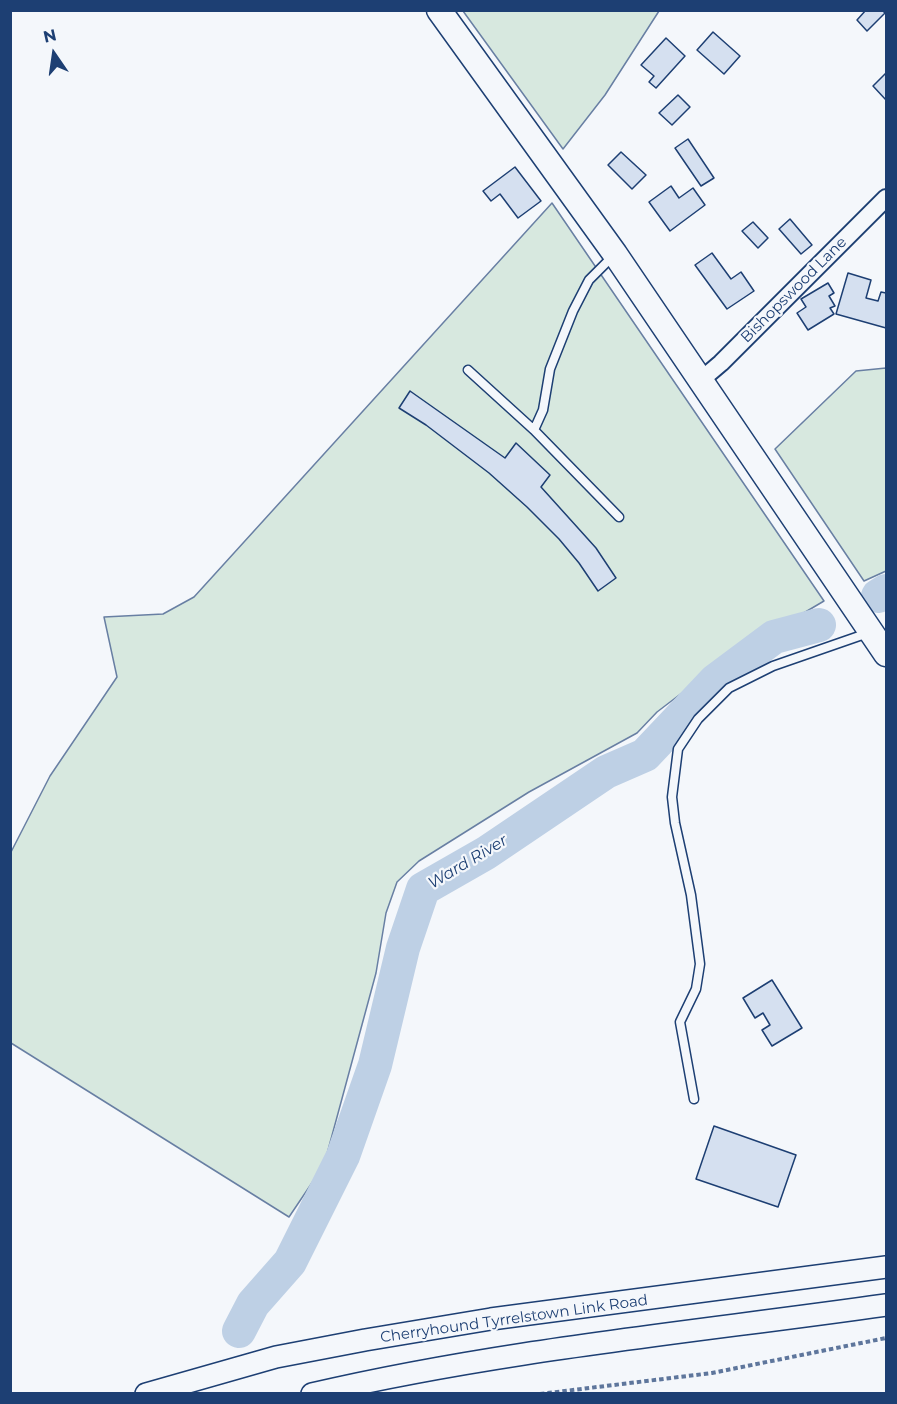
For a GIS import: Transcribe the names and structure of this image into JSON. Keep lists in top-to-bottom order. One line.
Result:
{"streets":{"street":["Bishopswood Lane","Cherryhound Tyrrelstown Link Road"]},"water":["Ward River"],"north":"top"}
